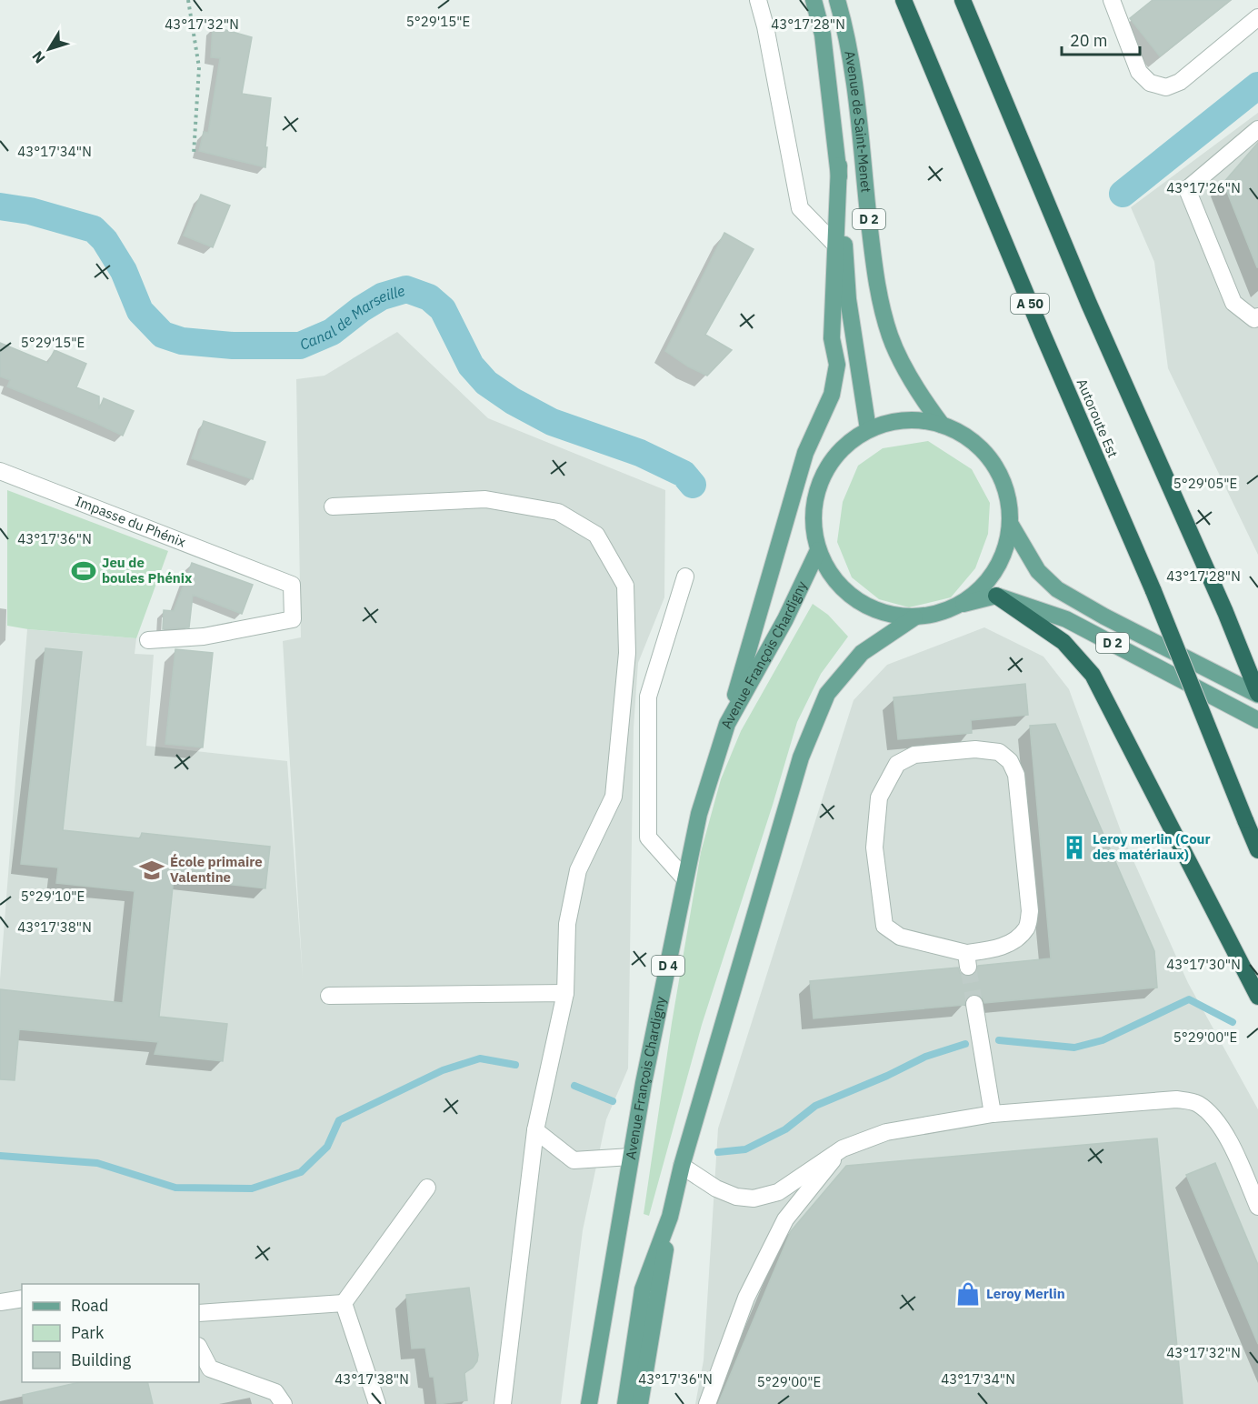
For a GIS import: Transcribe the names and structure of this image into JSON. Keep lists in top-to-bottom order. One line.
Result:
{"streets":{"highway":["A 50","Autoroute Est"],"main road":["Avenue de Saint-Menet","D 2","Avenue François Chardigny","D 4"],"street":["Impasse du Phénix"]},"water":["Canal de Marseille"],"places":{"sports":["Jeu de boules Phénix"],"building":["Leroy merlin (Cour des matériaux)"],"school or university":["École primaire Valentine"],"shop":["Leroy Merlin"]},"legend":["Road","Park","Building"],"scale_bar":"20 m","north":"bottom left","coordinates":["5°29'15\"E","43°17'32\"N","43°17'28\"N","43°17'34\"N","43°17'26\"N","5°29'05\"E","43°17'36\"N","5°29'10\"E","43°17'38\"N","43°17'30\"N","5°29'00\"E"]}
